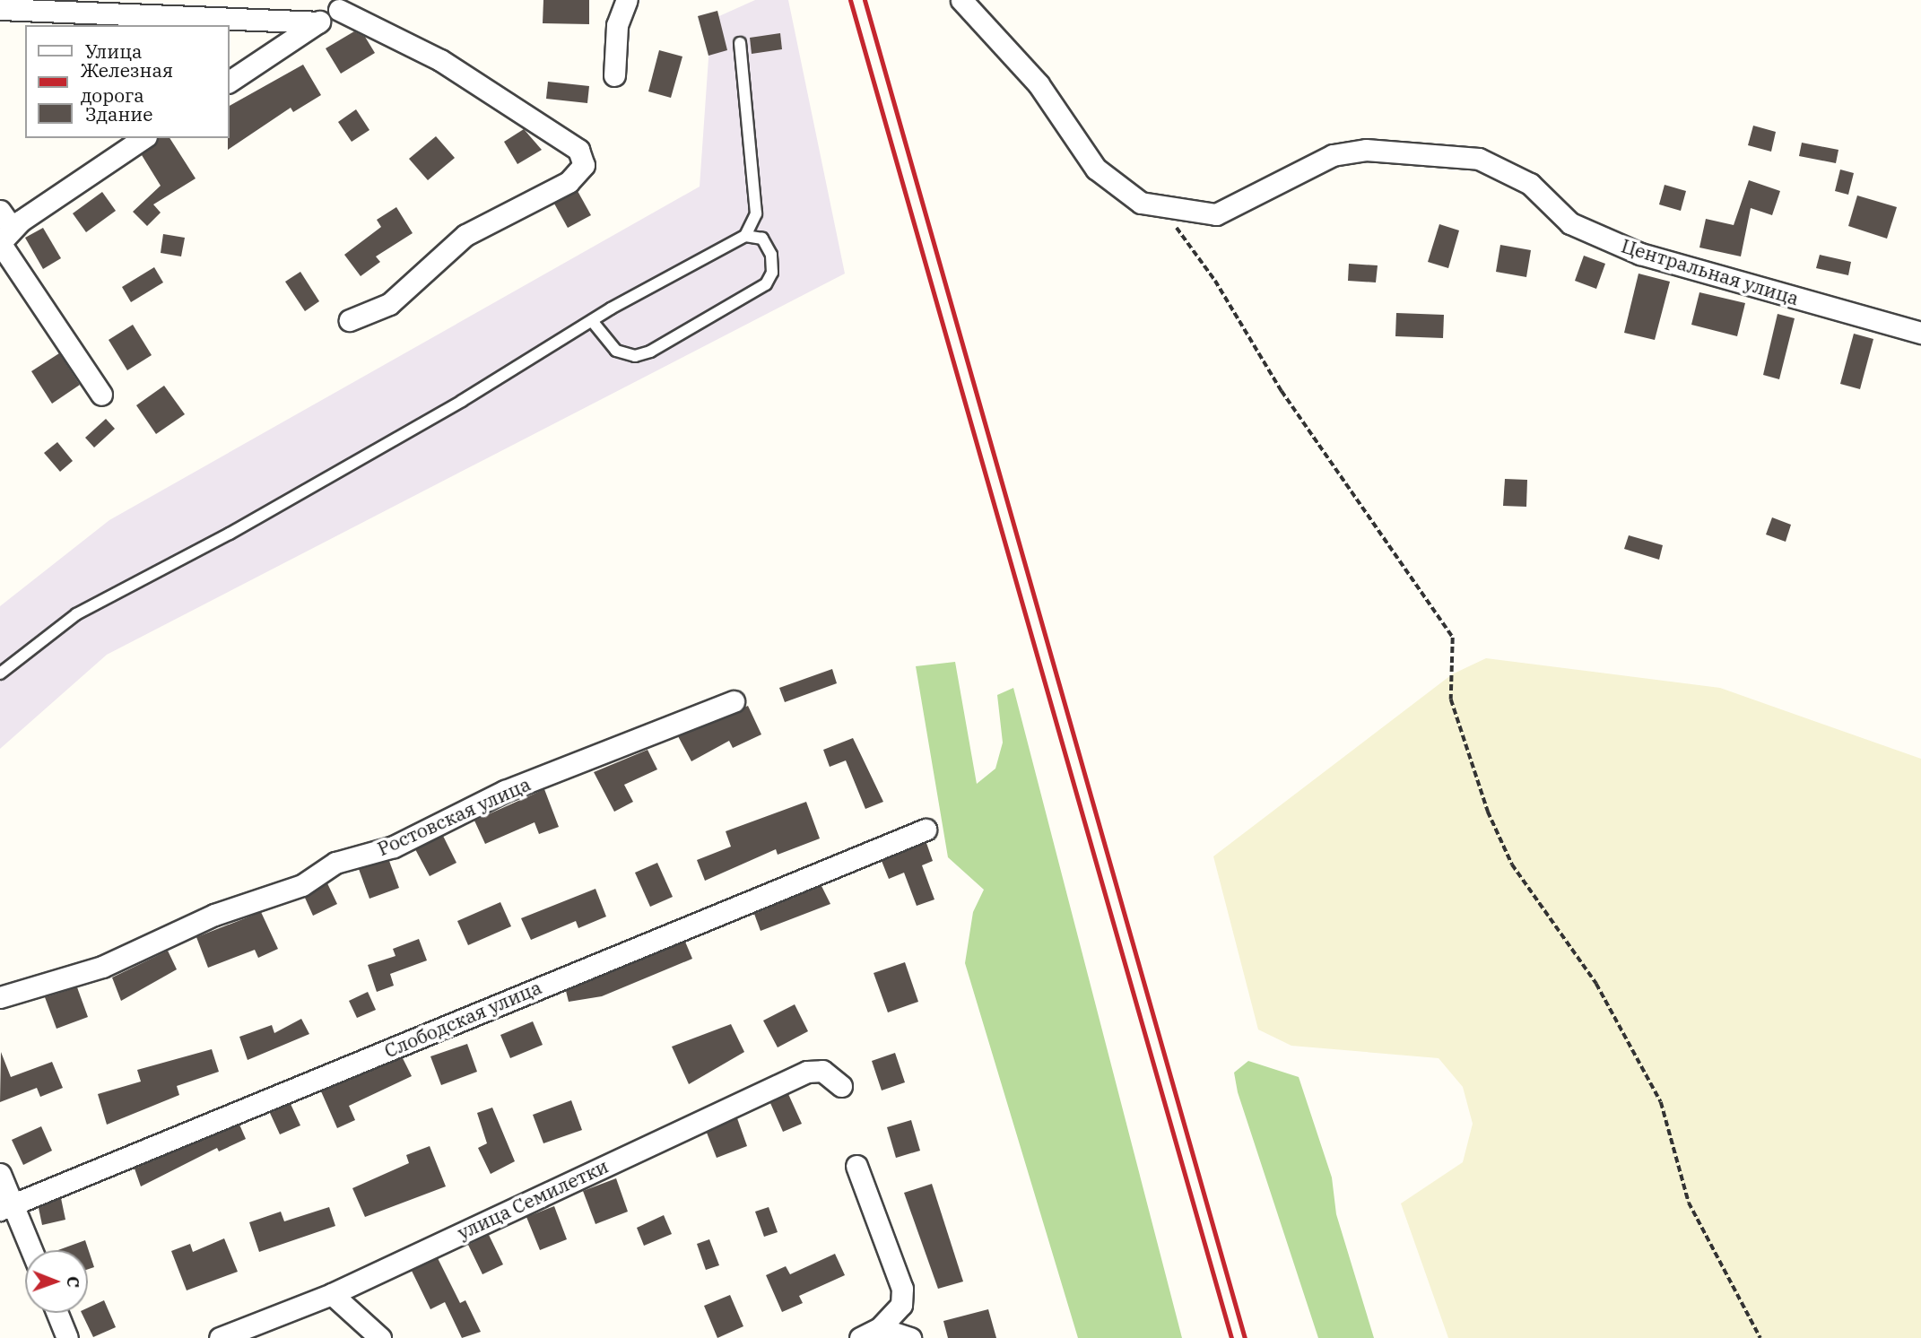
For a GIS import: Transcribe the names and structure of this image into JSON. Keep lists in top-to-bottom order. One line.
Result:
{"streets":{"street":["Центральная улица","Ростовская улица","Слободская улица","улица Семилетки"]},"legend":["Улица","Железная дорога","Здание"],"north":"right"}
